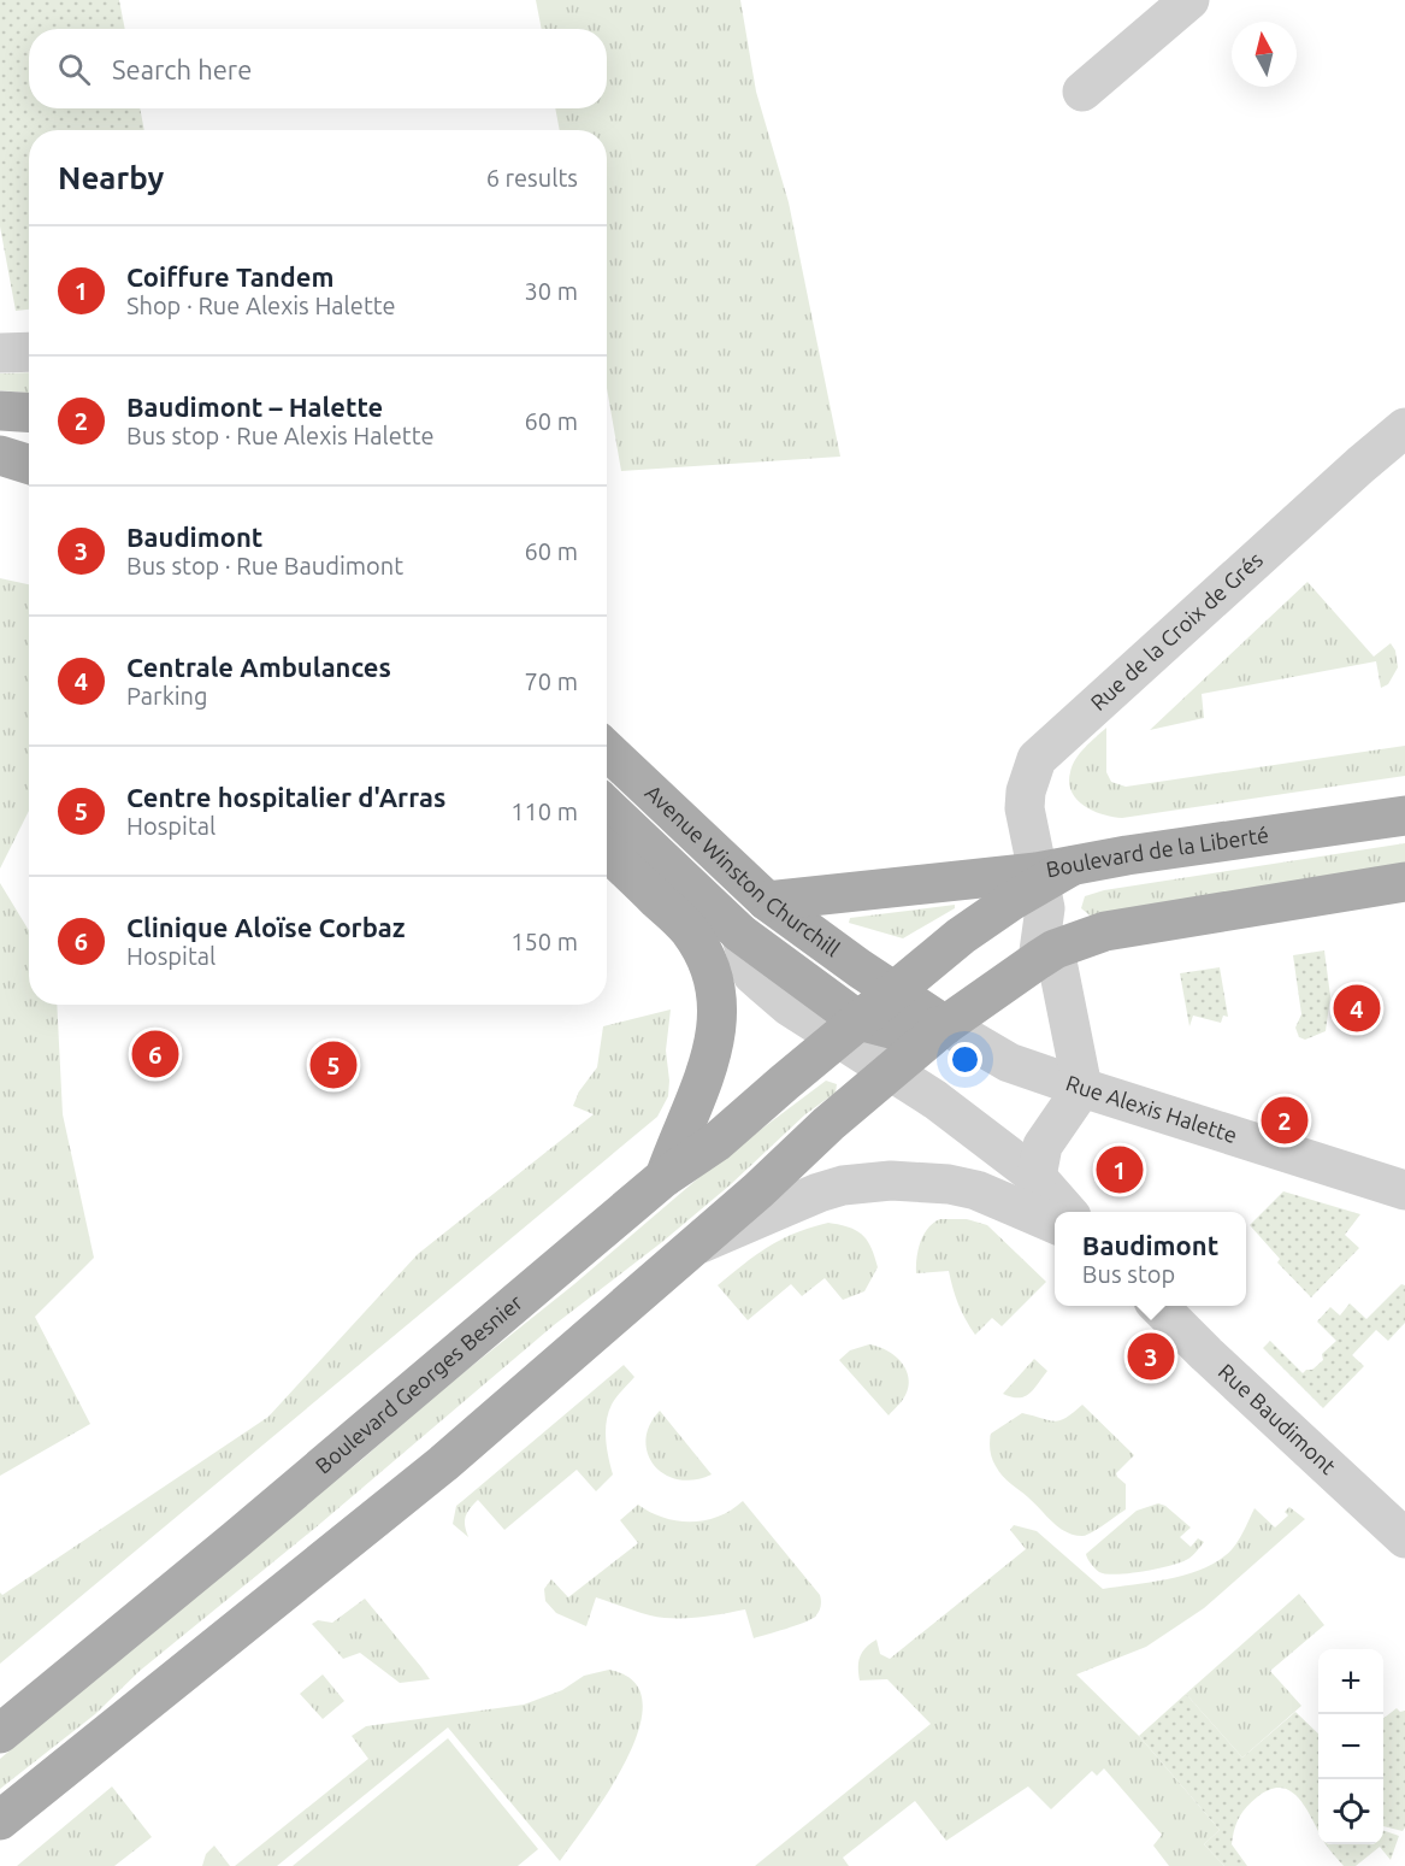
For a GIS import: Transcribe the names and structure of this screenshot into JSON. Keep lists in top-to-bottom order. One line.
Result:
{"streets":{"main road":["Boulevard de la Liberté","Avenue Winston Churchill","Boulevard Georges Besnier"],"street":["Rue de la Croix de Grés","Rue Alexis Halette","Rue Baudimont"]},"crossings":[["Rue de la Croix de Grés","Boulevard de la Liberté"],["Rue de la Croix de Grés","Boulevard Georges Besnier"],["Boulevard de la Liberté","Avenue Winston Churchill"],["Boulevard de la Liberté","Boulevard Georges Besnier"],["Avenue Winston Churchill","Rue Alexis Halette"],["Avenue Winston Churchill","Boulevard Georges Besnier"]],"north":"top","page":{"search":"Search here","heading":["Nearby","6 results"],"list":[{"mark":"1","name":"Coiffure Tandem","note":"Shop · Rue Alexis Halette","value":"30 m"},{"mark":"2","name":"Baudimont – Halette","note":"Bus stop · Rue Alexis Halette","value":"60 m"},{"mark":"3","name":"Baudimont","note":"Bus stop · Rue Baudimont","value":"60 m"},{"mark":"4","name":"Centrale Ambulances","note":"Parking","value":"70 m"},{"mark":"5","name":"Centre hospitalier d'Arras","note":"Hospital","value":"110 m"},{"mark":"6","name":"Clinique Aloïse Corbaz","note":"Hospital","value":"150 m"}],"pins":["4","6","5","2","1","3"],"popup":["Baudimont","Bus stop"],"map_buttons":["+","−"]}}
